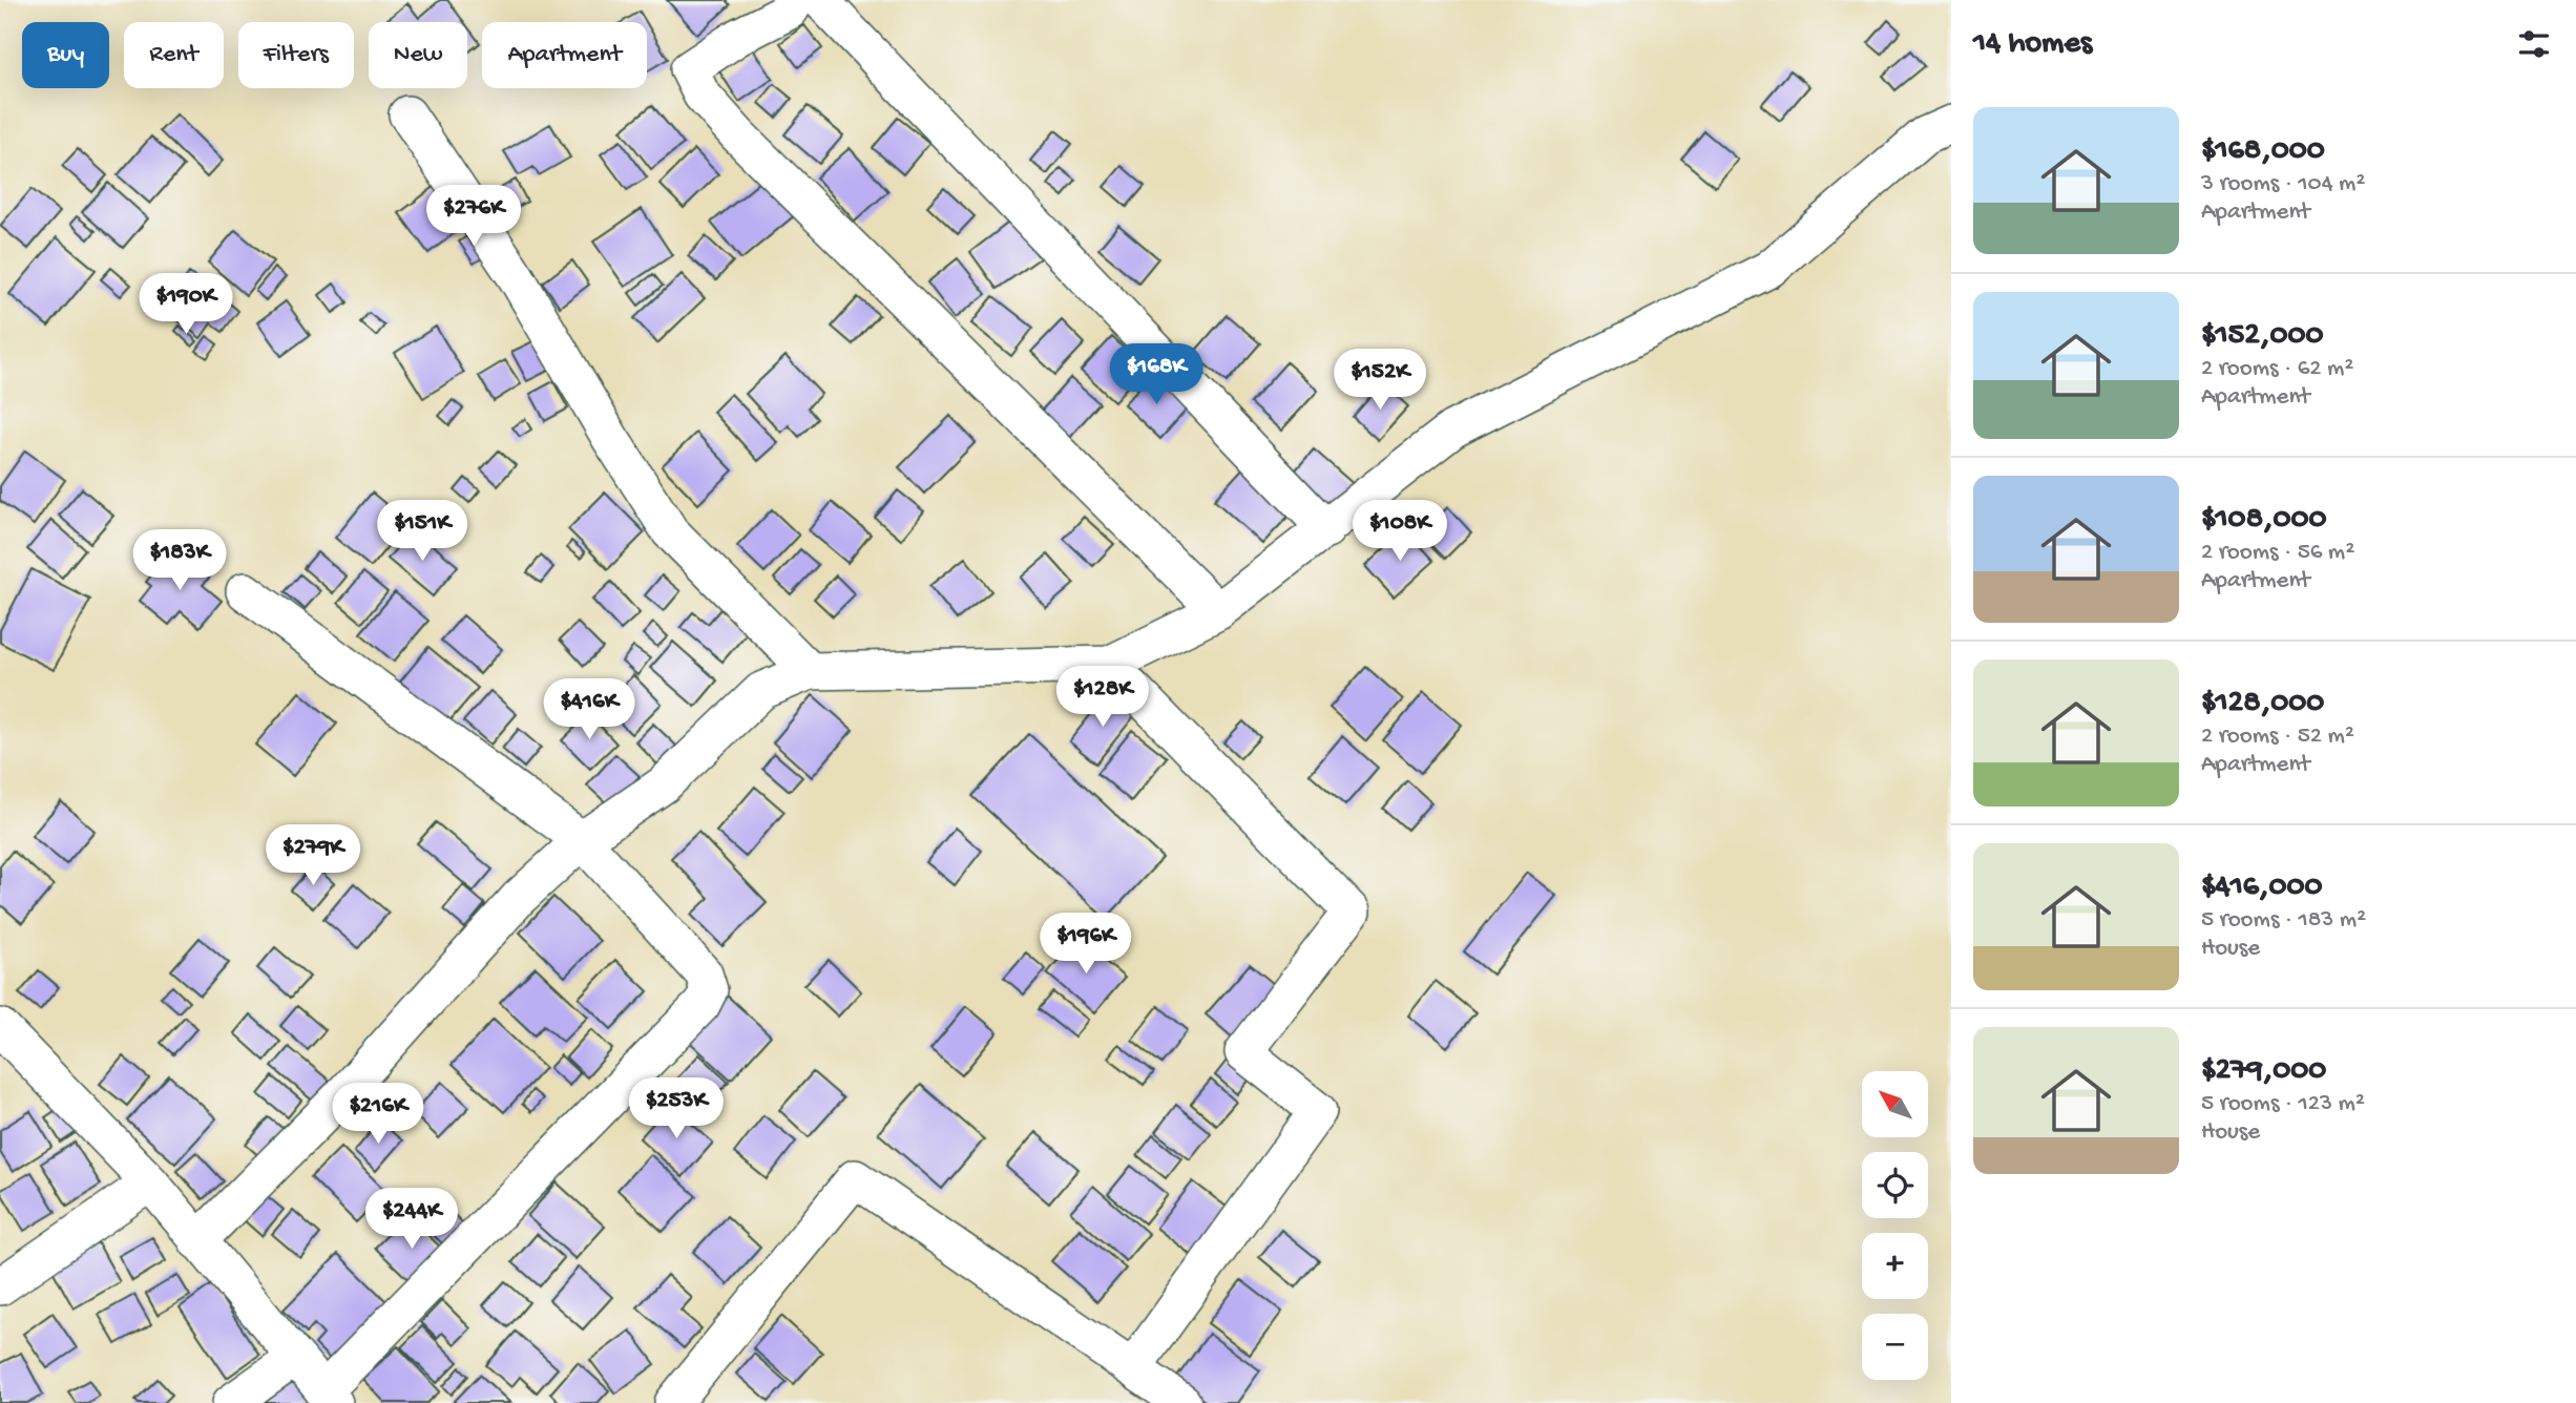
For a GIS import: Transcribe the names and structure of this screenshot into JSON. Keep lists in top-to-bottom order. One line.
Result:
{"north":"top left","page":{"heading":"14 homes","chip":["Buy","Rent","Filters","New","Apartment"],"list":[{"name":"$168,000","note":"3 rooms · 104 m² · Apartment"},{"name":"$152,000","note":"2 rooms · 62 m² · Apartment"},{"name":"$108,000","note":"2 rooms · 56 m² · Apartment"},{"name":"$128,000","note":"2 rooms · 52 m² · Apartment"},{"name":"$416,000","note":"5 rooms · 183 m² · House"},{"name":"$279,000","note":"5 rooms · 123 m² · House"}],"price":["$276K","$190K","$168K","$152K","$151K","$108K","$183K","$128K","$416K","$279K","$196K","$253K","$216K","$244K"],"map_buttons":["+","−"]}}
